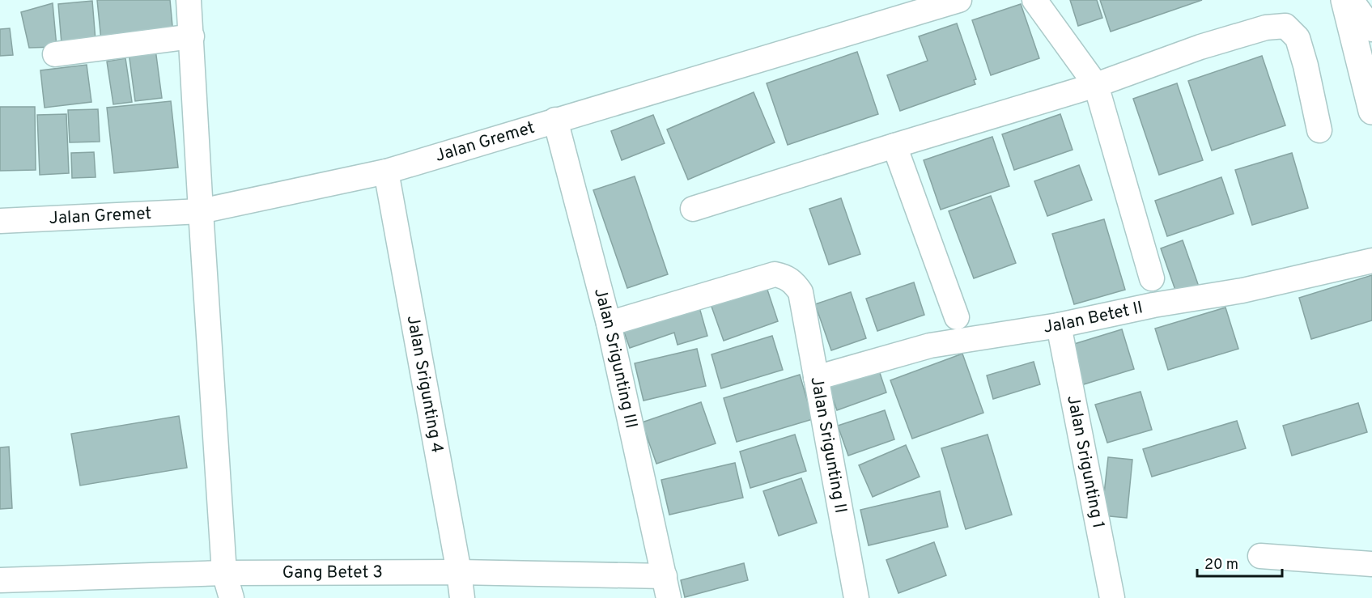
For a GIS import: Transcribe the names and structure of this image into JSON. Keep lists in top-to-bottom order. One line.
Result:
{"streets":{"street":["Jalan Gremet","Jalan Betet II","Jalan Srigunting III","Jalan Srigunting 4","Jalan Srigunting II","Jalan Srigunting 1","Gang Betet 3"]},"crossings":[["Jalan Gremet","Jalan Srigunting III"],["Jalan Gremet","Jalan Srigunting 4"],["Jalan Betet II","Jalan Srigunting II"],["Jalan Betet II","Jalan Srigunting 1"],["Jalan Srigunting III","Jalan Srigunting II"],["Jalan Srigunting III","Gang Betet 3"],["Jalan Srigunting 4","Gang Betet 3"]],"scale_bar":"20 m"}
